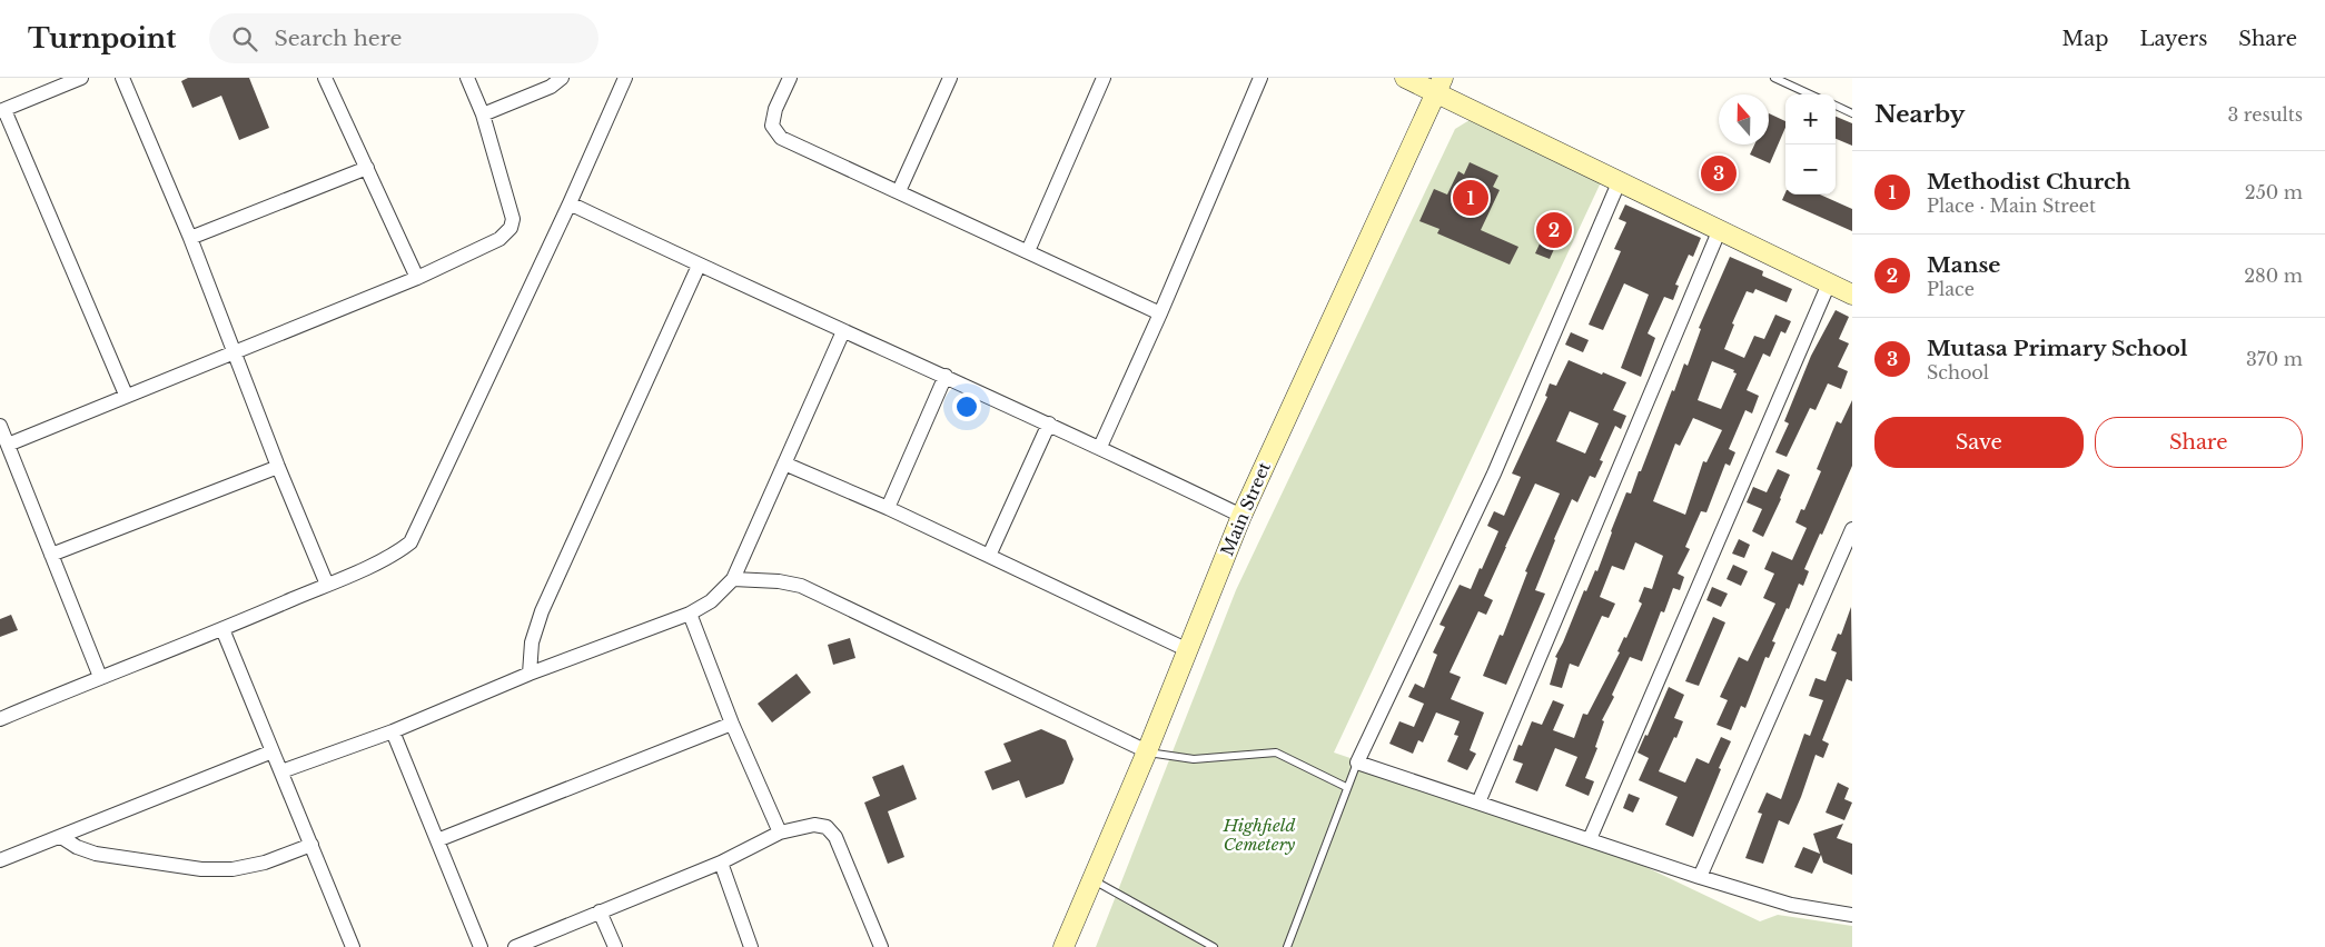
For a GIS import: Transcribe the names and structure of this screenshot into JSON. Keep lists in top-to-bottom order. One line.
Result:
{"streets":{"street":["Main Street"]},"parks":["Highfield Cemetery"],"north":"top","page":{"header":"Turnpoint","search":"Search here","nav":["Map","Layers","Share"],"heading":["Nearby","3 results"],"map_buttons":["+","−"],"list":[{"mark":"1","name":"Methodist Church","note":"Place · Main Street","value":"250 m"},{"mark":"2","name":"Manse","note":"Place","value":"280 m"},{"mark":"3","name":"Mutasa Primary School","note":"School","value":"370 m"}],"pins":["3","1","2"],"buttons":["Save","Share"]}}
